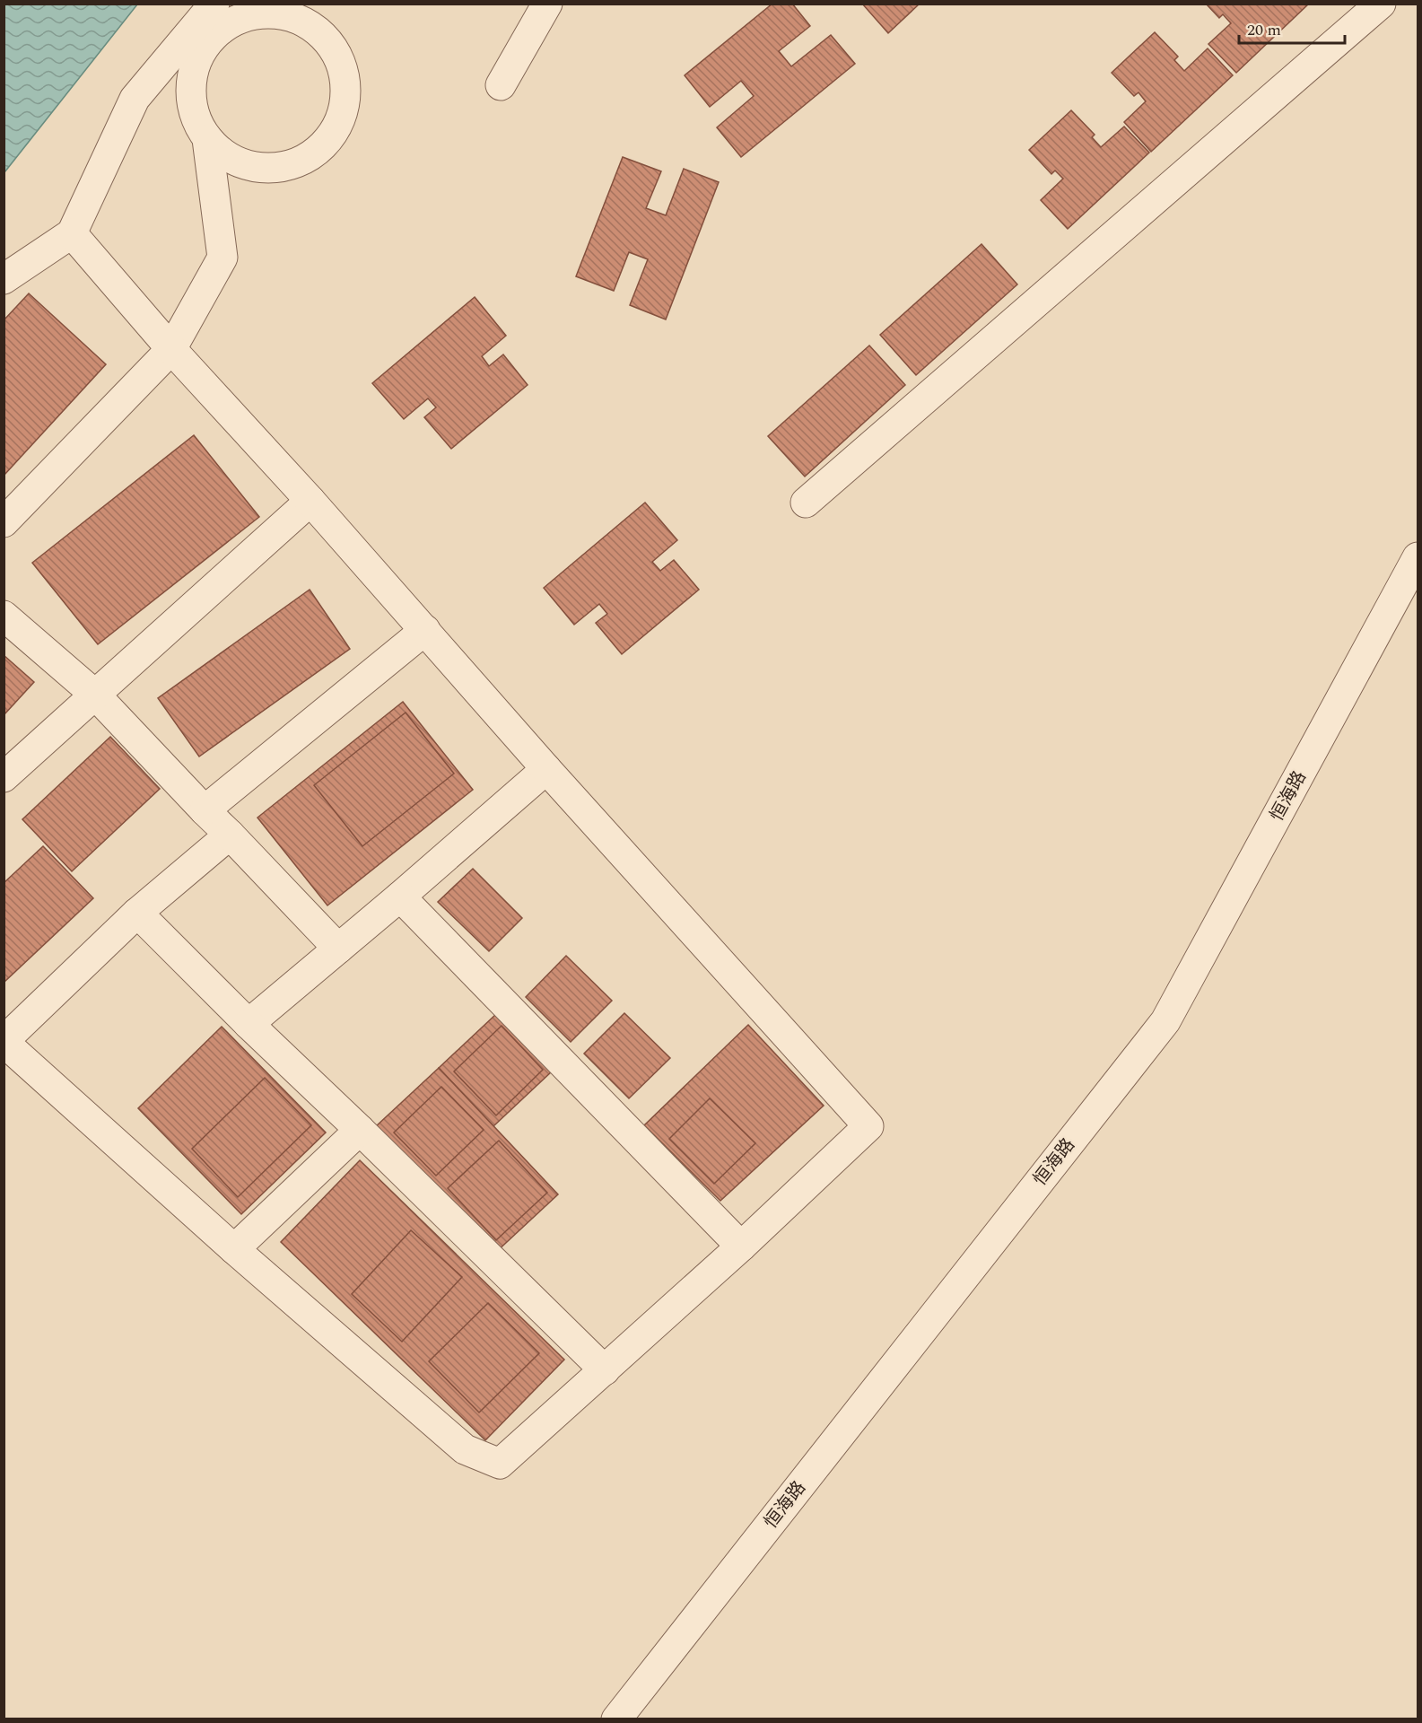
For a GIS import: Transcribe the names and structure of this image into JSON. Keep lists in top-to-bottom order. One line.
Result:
{"streets":{"street":["恒海路"]},"scale_bar":"20 m"}
